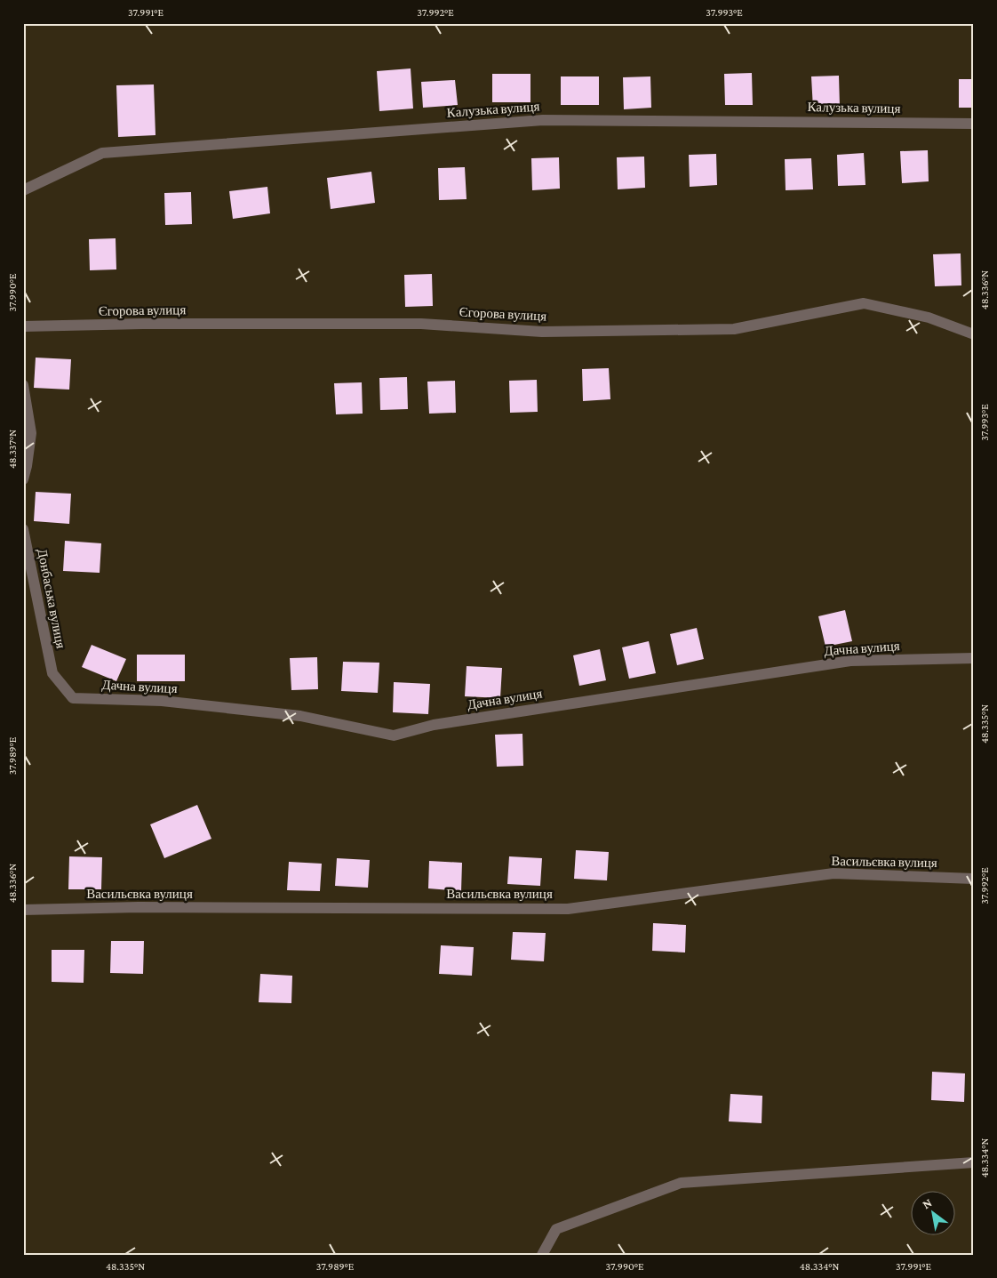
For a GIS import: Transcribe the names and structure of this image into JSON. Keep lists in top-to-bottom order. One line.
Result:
{"streets":{"street":["Калузька вулиця","Єгорова вулиця","Донбаська вулиця","Дачна вулиця","Васильєвка вулиця"]},"crossings":[["Донбаська вулиця","Дачна вулиця"]],"north":"top left","coordinates":["37.991°E","37.992°E","37.993°E","48.336°N","37.990°E","48.337°N","48.335°N","37.989°E","48.334°N"]}
